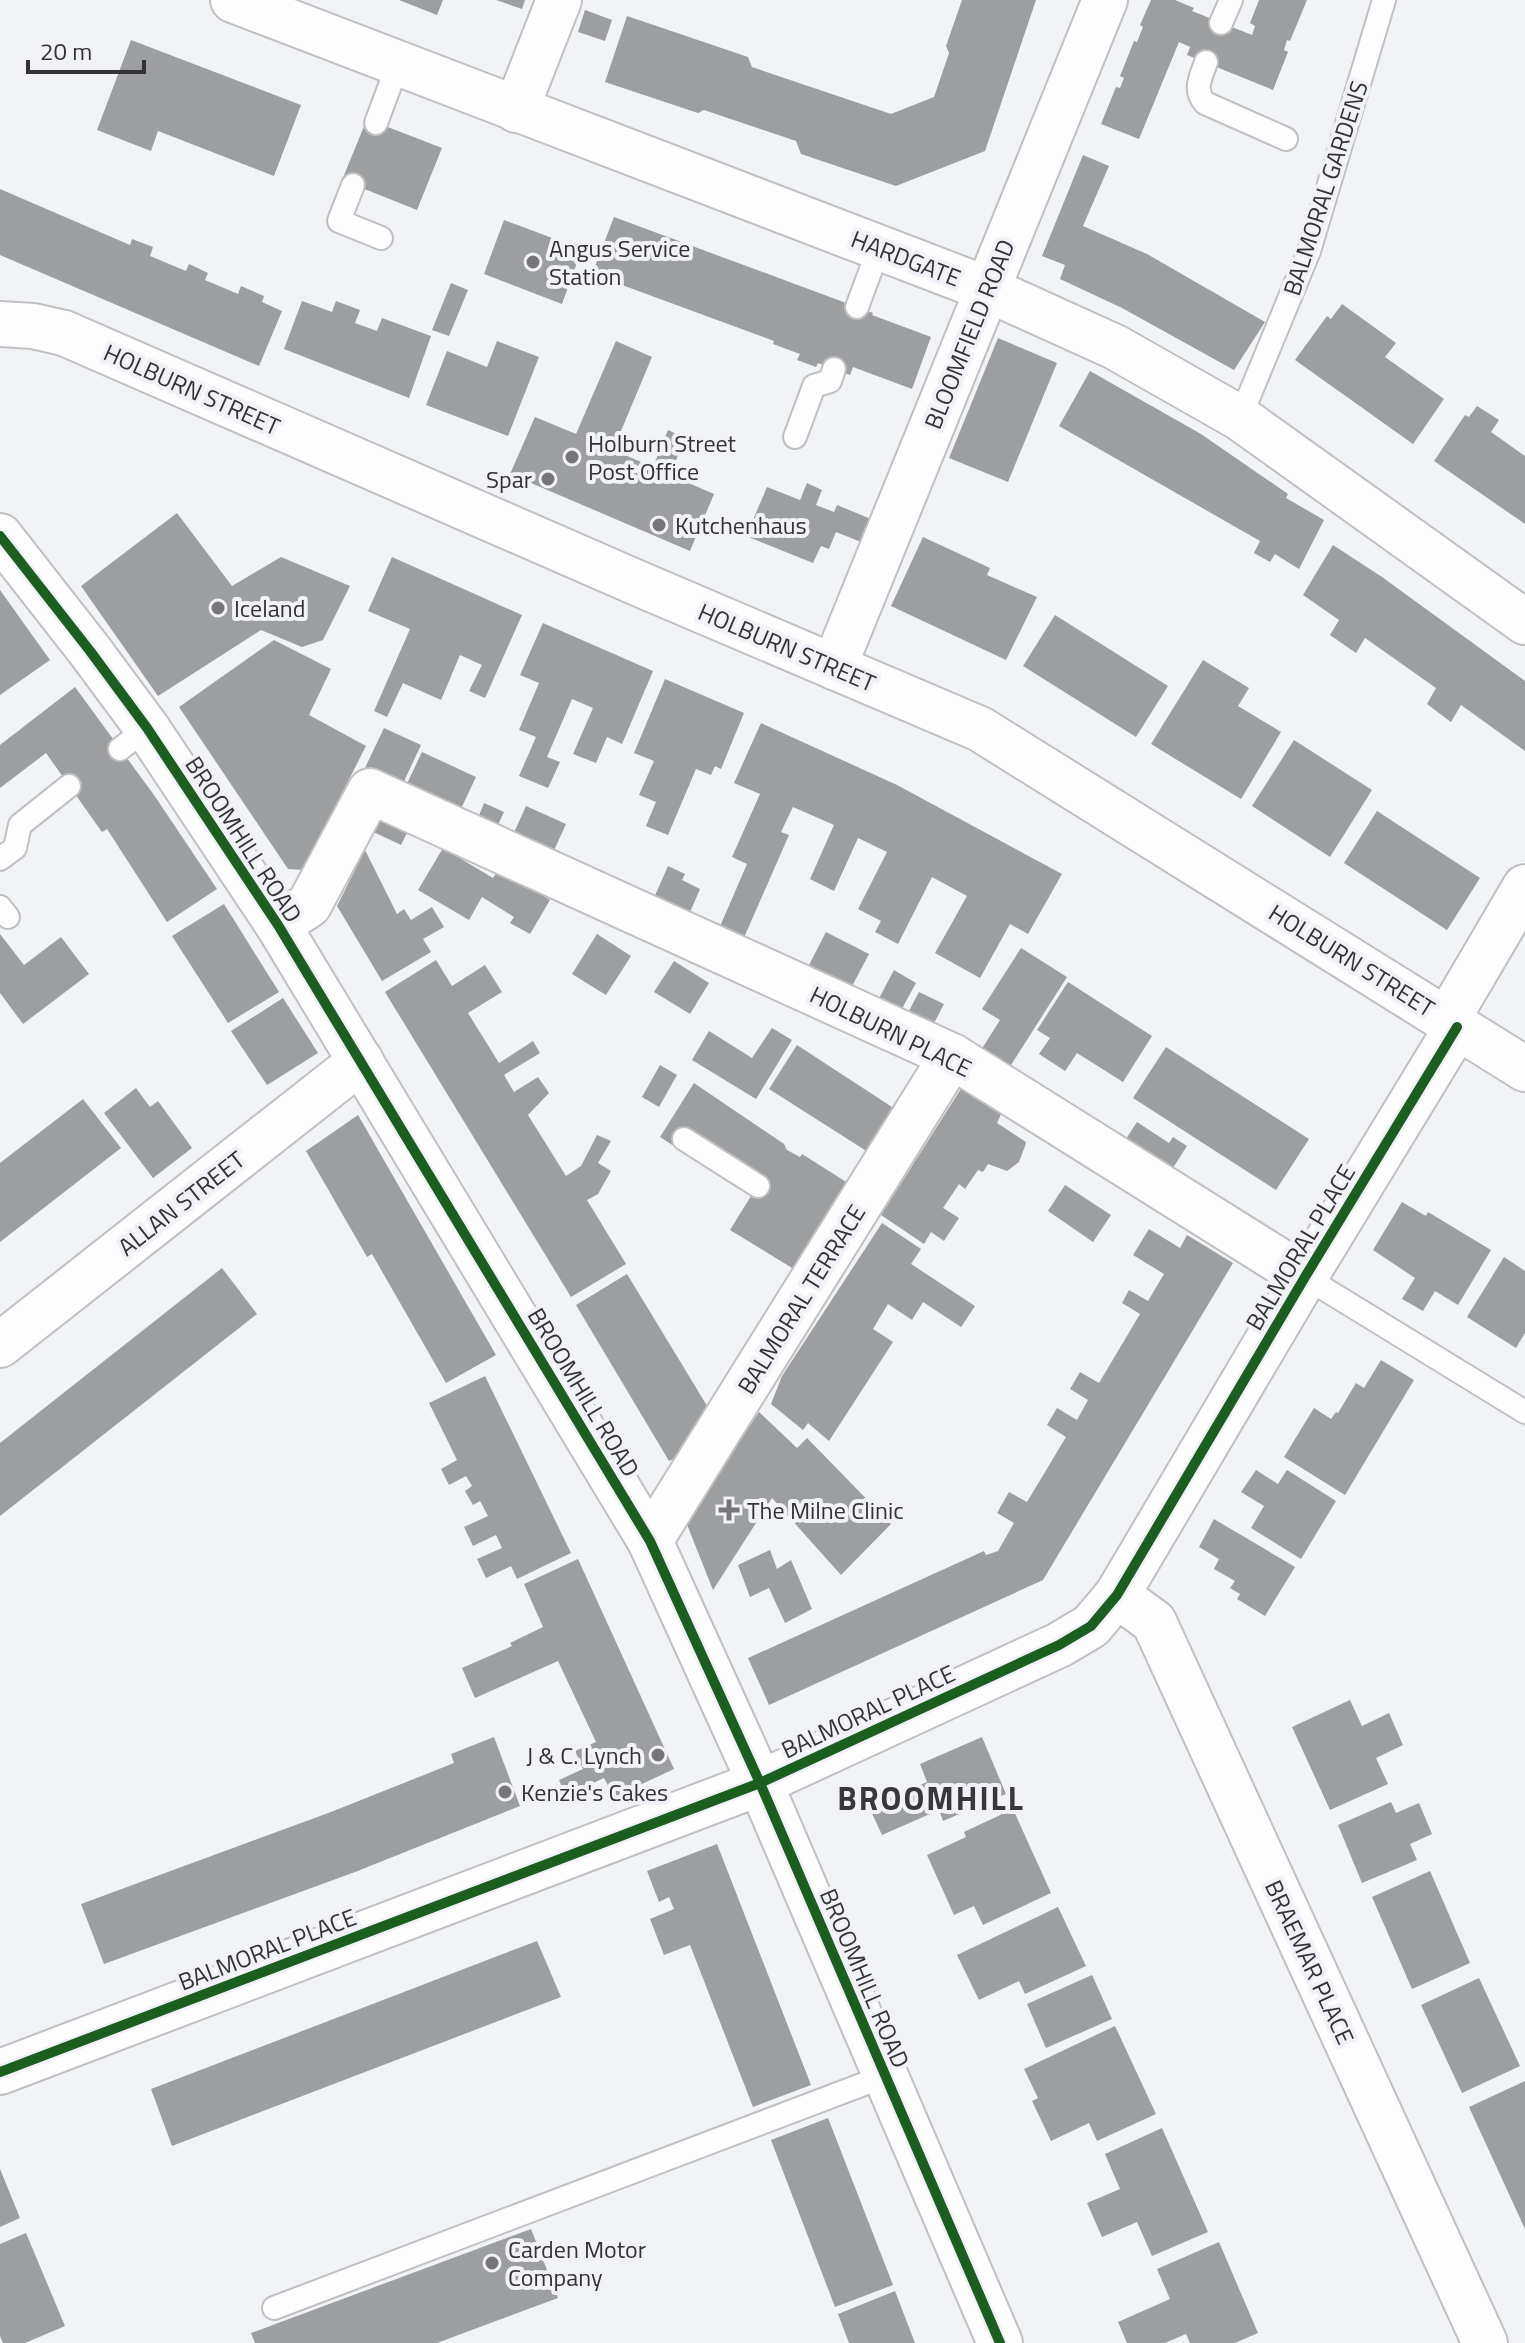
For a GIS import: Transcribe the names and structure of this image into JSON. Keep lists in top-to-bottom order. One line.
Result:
{"streets":{"street":["HARDGATE","BLOOMFIELD ROAD","HOLBURN STREET","BROOMHILL ROAD","HOLBURN PLACE","ALLAN STREET","BALMORAL PLACE","BALMORAL TERRACE","BRAEMAR PLACE"],"lane":["BALMORAL GARDENS"]},"crossings":[["BALMORAL GARDENS","HARDGATE"],["HARDGATE","BLOOMFIELD ROAD"],["BLOOMFIELD ROAD","HOLBURN STREET"],["HOLBURN STREET","BALMORAL PLACE"],["BROOMHILL ROAD","HOLBURN PLACE"],["BROOMHILL ROAD","ALLAN STREET"],["BROOMHILL ROAD","BALMORAL PLACE"],["BROOMHILL ROAD","BALMORAL TERRACE"],["HOLBURN PLACE","BALMORAL PLACE"],["HOLBURN PLACE","BALMORAL TERRACE"],["BALMORAL PLACE","BRAEMAR PLACE"]],"districts":["BROOMHILL"],"places":{"other":["Angus Service Station","Holburn Street Post Office","Spar","Kutchenhaus","Iceland","J & C. Lynch","Kenzie's Cakes","Carden Motor Company"],"health":["The Milne Clinic"]},"scale_bar":"20 m"}
